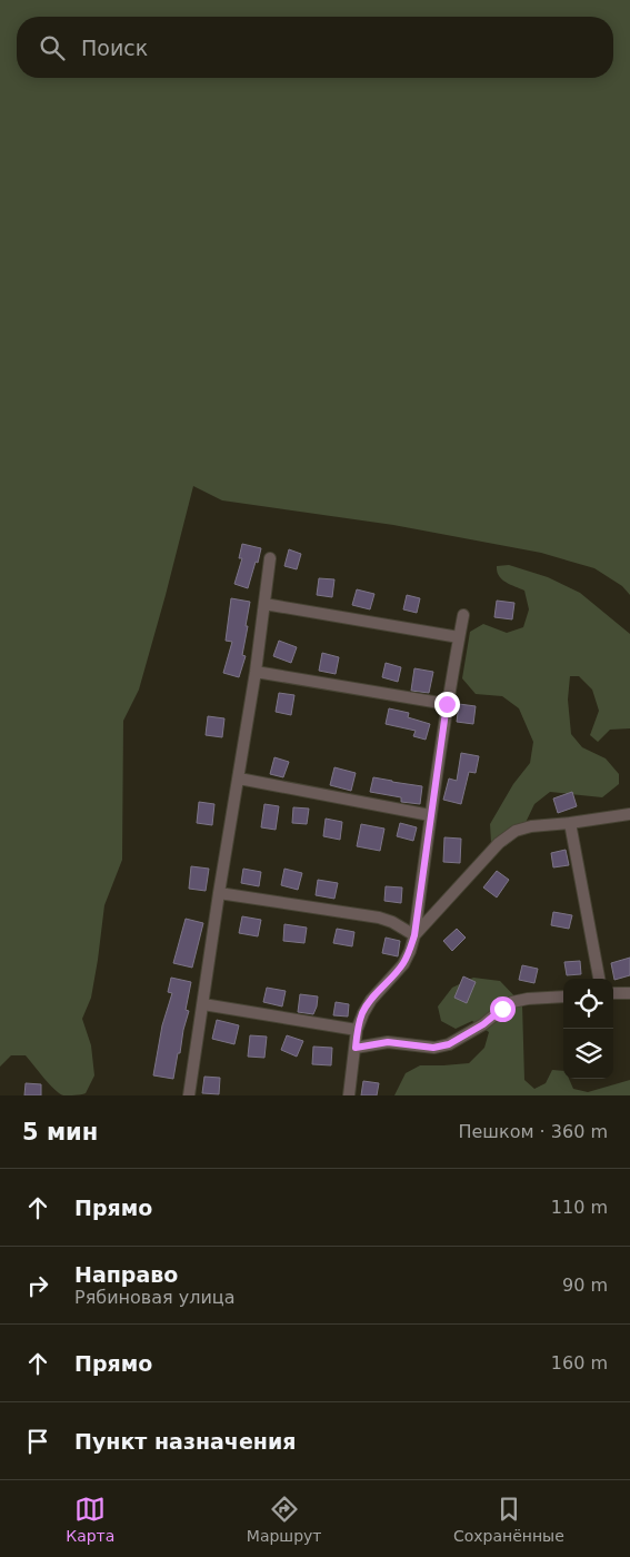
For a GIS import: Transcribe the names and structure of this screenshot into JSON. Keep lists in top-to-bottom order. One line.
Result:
{"page":{"search":"Поиск","heading":["5 мин","Пешком · 360 m"],"list":[["Прямо","110 m"],["Направо","Рябиновая улица","90 m"],["Прямо","160 m"],"Пункт назначения"],"nav":["Карта","Маршрут","Сохранённые"]}}
